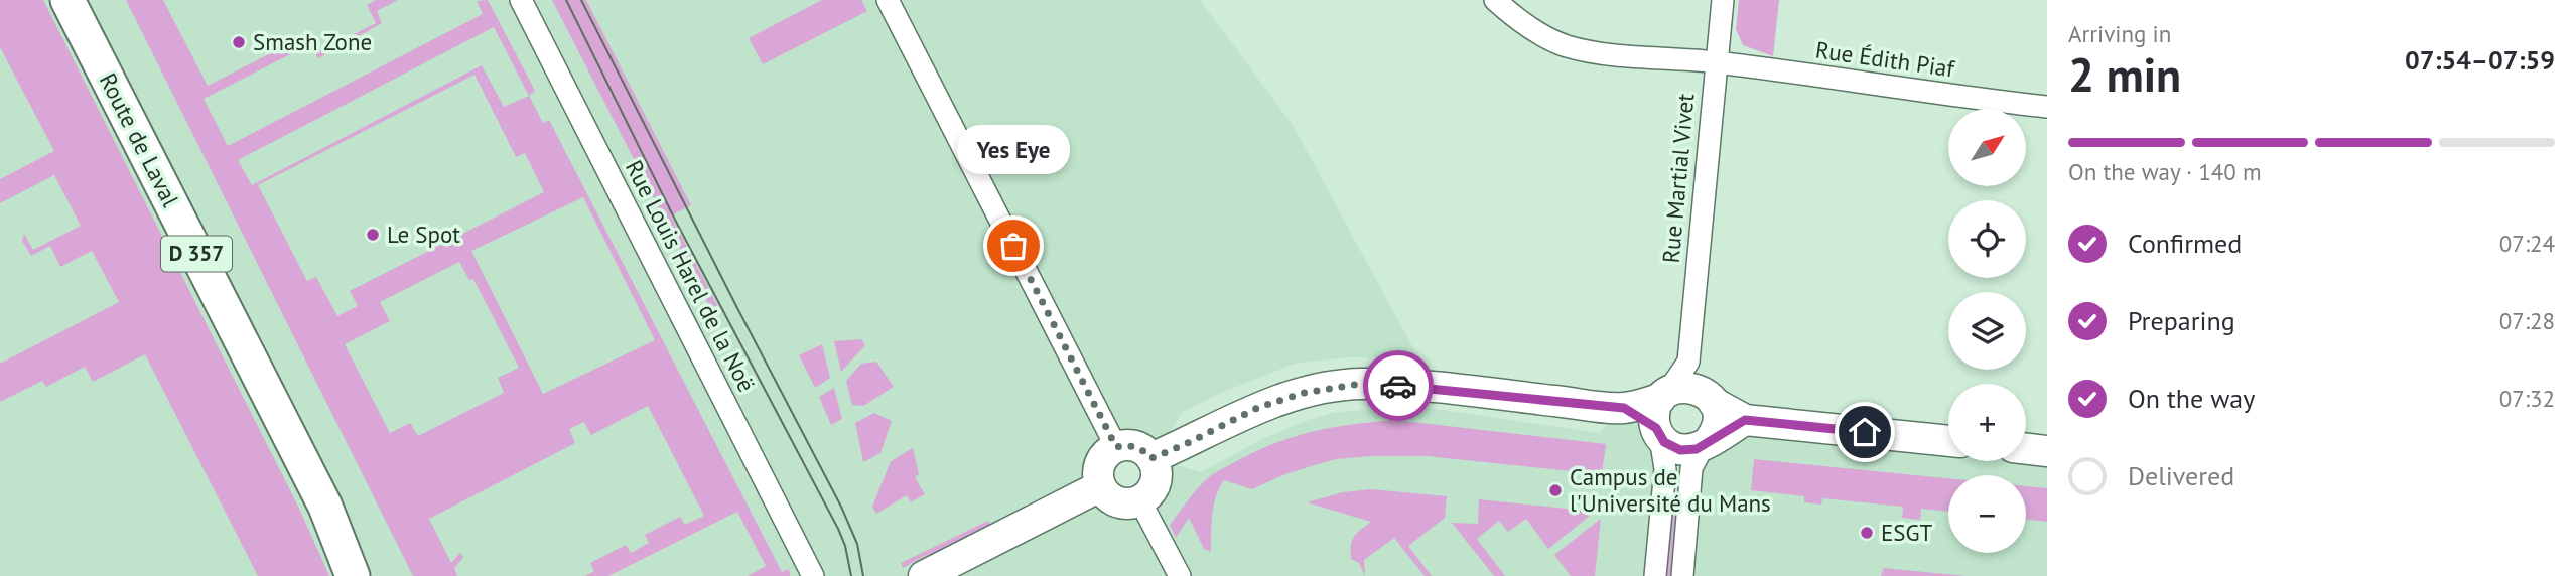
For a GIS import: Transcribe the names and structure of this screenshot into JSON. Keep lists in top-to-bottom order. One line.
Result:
{"streets":{"main road":["Route de Laval","D 357"],"street":["Rue Édith Piaf","Rue Martial Vivet","Rue Louis Harel de la Noë"]},"crossings":[["Rue Édith Piaf","Rue Martial Vivet"]],"places":["Smash Zone","Le Spot","Yes Eye","Campus de l'Université du Mans","ESGT"],"north":"top right","page":{"heading":["2 min","Arriving in","07:54–07:59"],"map_buttons":["+","−"],"bar":"On the way · 140 m","bubble":"Yes Eye","list":[["Confirmed","07:24"],["Preparing","07:28"],["On the way","07:32"],"Delivered"]}}
